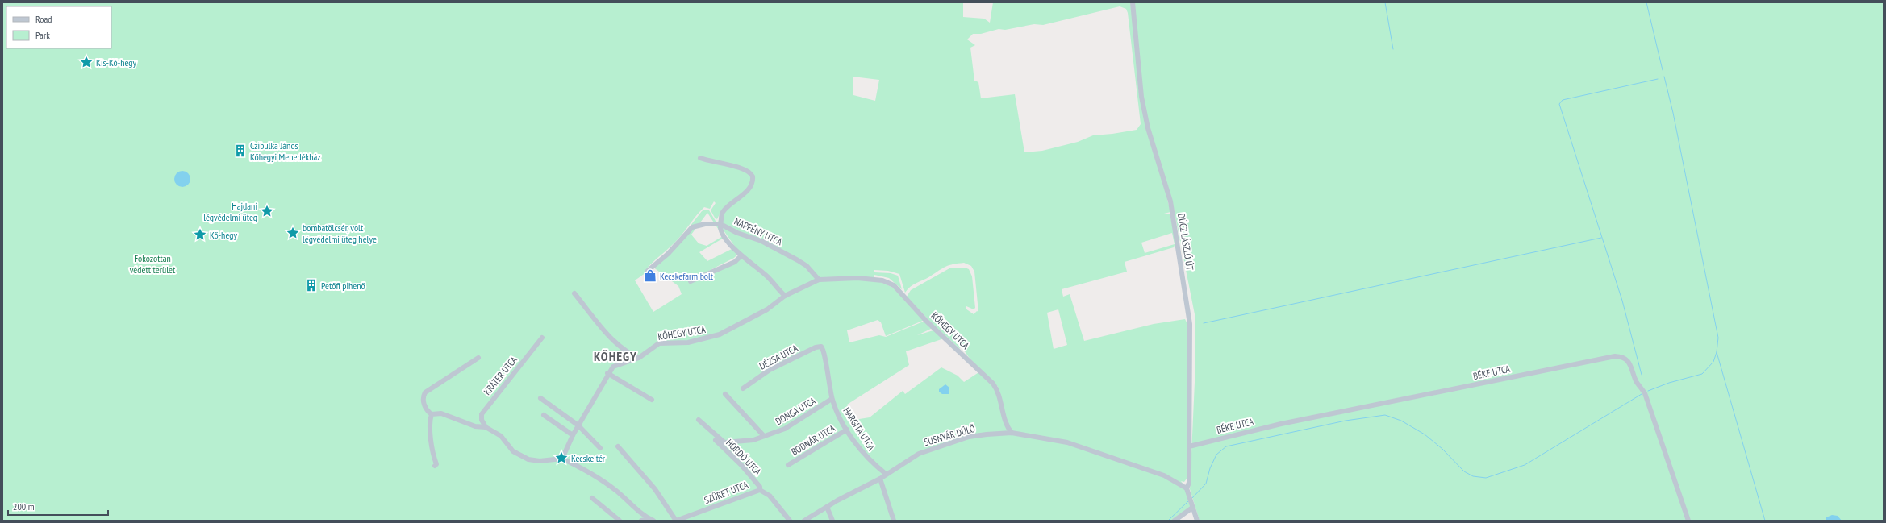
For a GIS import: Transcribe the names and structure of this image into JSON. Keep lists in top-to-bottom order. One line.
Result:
{"streets":{"street":["NAPFÉNY UTCA","DÚCZ LÁSZLÓ ÚT","KŐHEGY UTCA","DÉZSA UTCA","BÉKE UTCA","KRÁTER UTCA","DONGA UTCA","HARGITA UTCA","SUSNYÁR DŰLŐ","BODNÁR UTCA","HORDÓ UTCA","SZÜRET UTCA"]},"crossings":[["NAPFÉNY UTCA","KŐHEGY UTCA"],["DÚCZ LÁSZLÓ ÚT","BÉKE UTCA"],["DÚCZ LÁSZLÓ ÚT","SUSNYÁR DŰLŐ"],["KŐHEGY UTCA","SUSNYÁR DŰLŐ"],["DÉZSA UTCA","HARGITA UTCA"],["DONGA UTCA","HARGITA UTCA"],["DONGA UTCA","HORDÓ UTCA"],["HARGITA UTCA","SUSNYÁR DŰLŐ"],["HARGITA UTCA","BODNÁR UTCA"],["HORDÓ UTCA","SZÜRET UTCA"]],"districts":["KŐHEGY"],"parks":["Fokozottan védett terület"],"places":{"place":["Kis-Kő-hegy","Hajdani légvédelmi üteg","bombatölcsér, volt légvédelmi üteg helye","Kő-hegy","Kecske tér"],"building":["Czibulka János Kőhegyi Menedékház","Petőfi pihenő"],"shop":["Kecskefarm bolt"]},"legend":["Road","Park"],"scale_bar":"200 m"}
